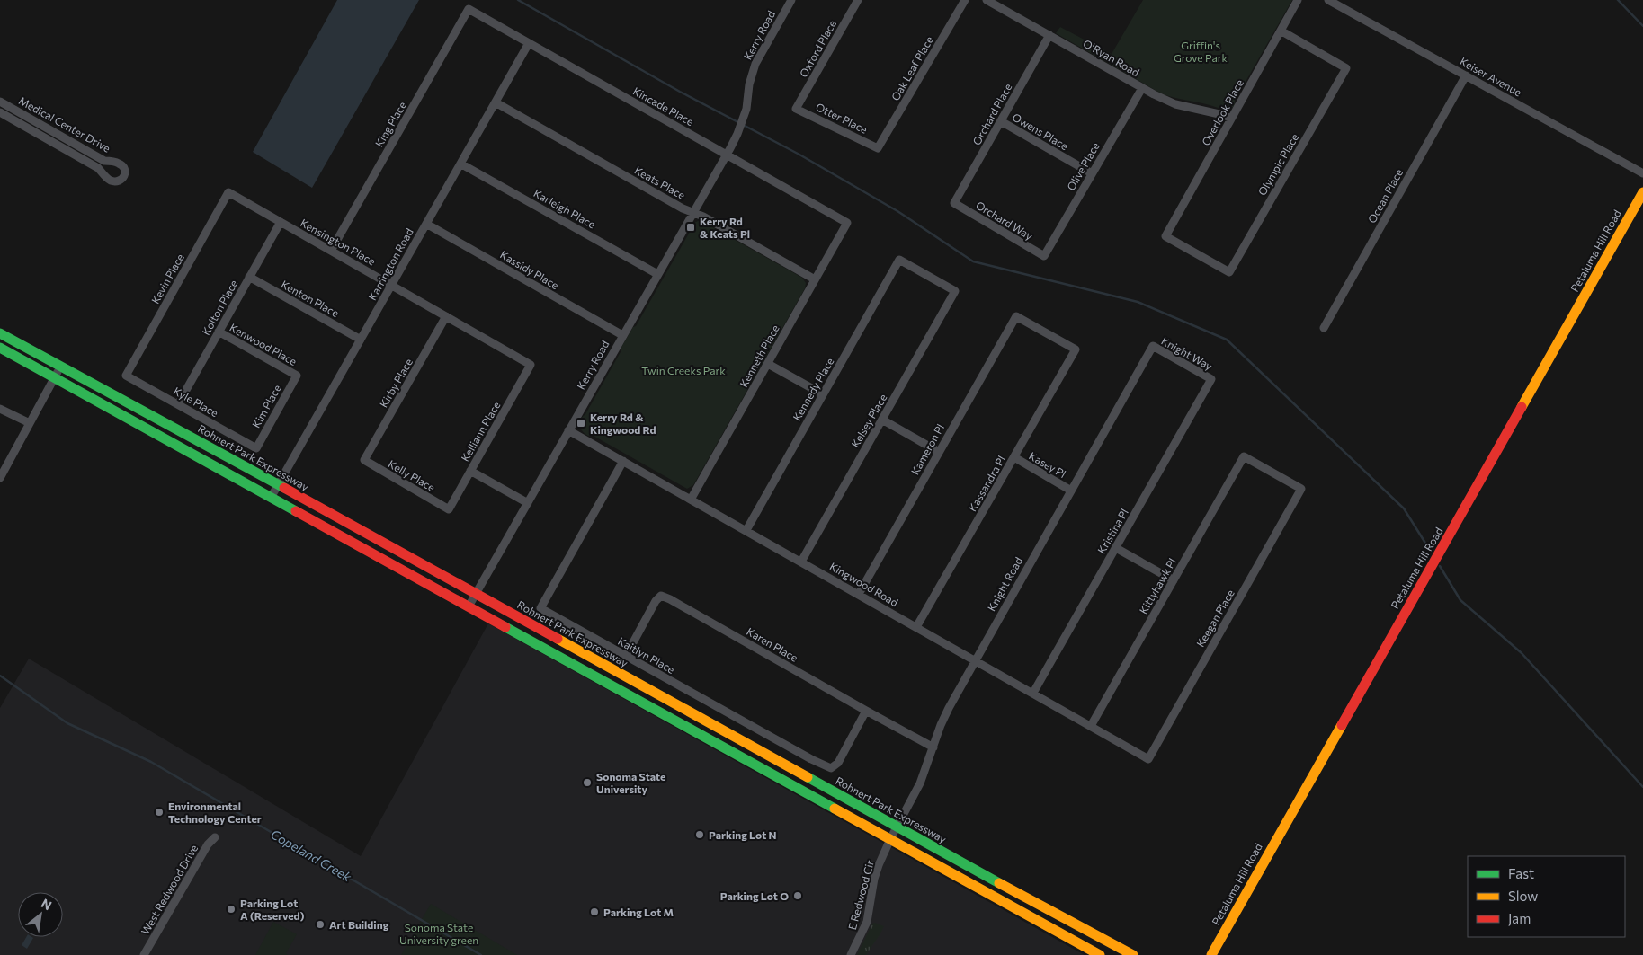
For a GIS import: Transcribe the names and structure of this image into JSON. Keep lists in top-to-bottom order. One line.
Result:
{"streets":{"main road":["Petaluma Hill Road","Rohnert Park Expressway"],"street":["Kerry Road","Oxford Place","O'Ryan Road","Oak Leaf Place","Keiser Avenue","Kincade Place","Overlook Place","Orchard Place","Otter Place","Medical Center Drive","King Place","Owens Place","Olympic Place","Olive Place","Keats Place","Ocean Place","Karleigh Place","Orchard Way","Kensington Place","Karrington Road","Kassidy Place","Kevin Place","Kenton Place","Kolton Place","Kenwood Place","Knight Way","Kenneth Place","Kirby Place","Kennedy Place","Kyle Place","Kim Place","Kelsey Place","Kelliann Place","Kameron Pl","Kasey Pl","Kelly Place","Kassandra Pl","Kristina Pl","Kingwood Road","Knight Road","Kittyhawk Pl","Keegan Place","Karen Place","Kaitlyn Place","West Redwood Drive","E Redwood Cir"]},"crossings":[["Kerry Road","Kincade Place"],["Kerry Road","Keats Place"],["Kerry Road","Karleigh Place"],["Kerry Road","Kassidy Place"],["Kerry Road","Rohnert Park Expressway"],["Kerry Road","Kingwood Road"],["Oxford Place","Otter Place"],["O'Ryan Road","Overlook Place"],["O'Ryan Road","Orchard Place"],["O'Ryan Road","Olive Place"],["Oak Leaf Place","Otter Place"],["Keiser Avenue","Ocean Place"],["Kincade Place","King Place"],["Kincade Place","Karrington Road"],["Kincade Place","Kenneth Place"],["Overlook Place","Olympic Place"],["Orchard Place","Owens Place"],["Orchard Place","Orchard Way"],["King Place","Kensington Place"],["Owens Place","Olive Place"],["Olive Place","Orchard Way"],["Keats Place","Karrington Road"],["Keats Place","Kenneth Place"],["Karleigh Place","Karrington Road"],["Kensington Place","Karrington Road"],["Kensington Place","Kevin Place"],["Kensington Place","Kolton Place"],["Kensington Place","Kirby Place"],["Kensington Place","Kelliann Place"],["Karrington Road","Kassidy Place"],["Karrington Road","Kenton Place"],["Karrington Road","Rohnert Park Expressway"],["Kevin Place","Kyle Place"],["Kenton Place","Kolton Place"],["Kolton Place","Kenwood Place"],["Kolton Place","Kyle Place"],["Kenwood Place","Kim Place"],["Knight Way","Kristina Pl"],["Knight Way","Knight Road"],["Kenneth Place","Kingwood Road"],["Kirby Place","Kelly Place"],["Kennedy Place","Kelsey Place"],["Kennedy Place","Kingwood Road"],["Kyle Place","Kim Place"],["Kelsey Place","Kingwood Road"],["Kelliann Place","Kelly Place"],["Kameron Pl","Kassandra Pl"],["Kameron Pl","Kingwood Road"],["Rohnert Park Expressway","Knight Road"],["Kasey Pl","Kassandra Pl"],["Kasey Pl","Knight Road"],["Kassandra Pl","Kingwood Road"],["Kristina Pl","Kingwood Road"],["Kingwood Road","Knight Road"],["Kingwood Road","Kittyhawk Pl"],["Kingwood Road","Keegan Place"],["Kingwood Road","Kaitlyn Place"],["Knight Road","Karen Place"],["Knight Road","E Redwood Cir"],["Kittyhawk Pl","Keegan Place"],["Karen Place","Kaitlyn Place"]],"water":["Copeland Creek"],"parks":["Griffin's Grove Park","Twin Creeks Park","Sonoma State University green"],"places":{"transit":["Kerry Rd & Keats Pl","Kerry Rd & Kingwood Rd"],"other":["Sonoma State University","Environmental Technology Center","Parking Lot N","Parking Lot O","Parking Lot A (Reserved)","Parking Lot M","Art Building"]},"legend":["Fast","Slow","Jam"],"north":"top right"}
